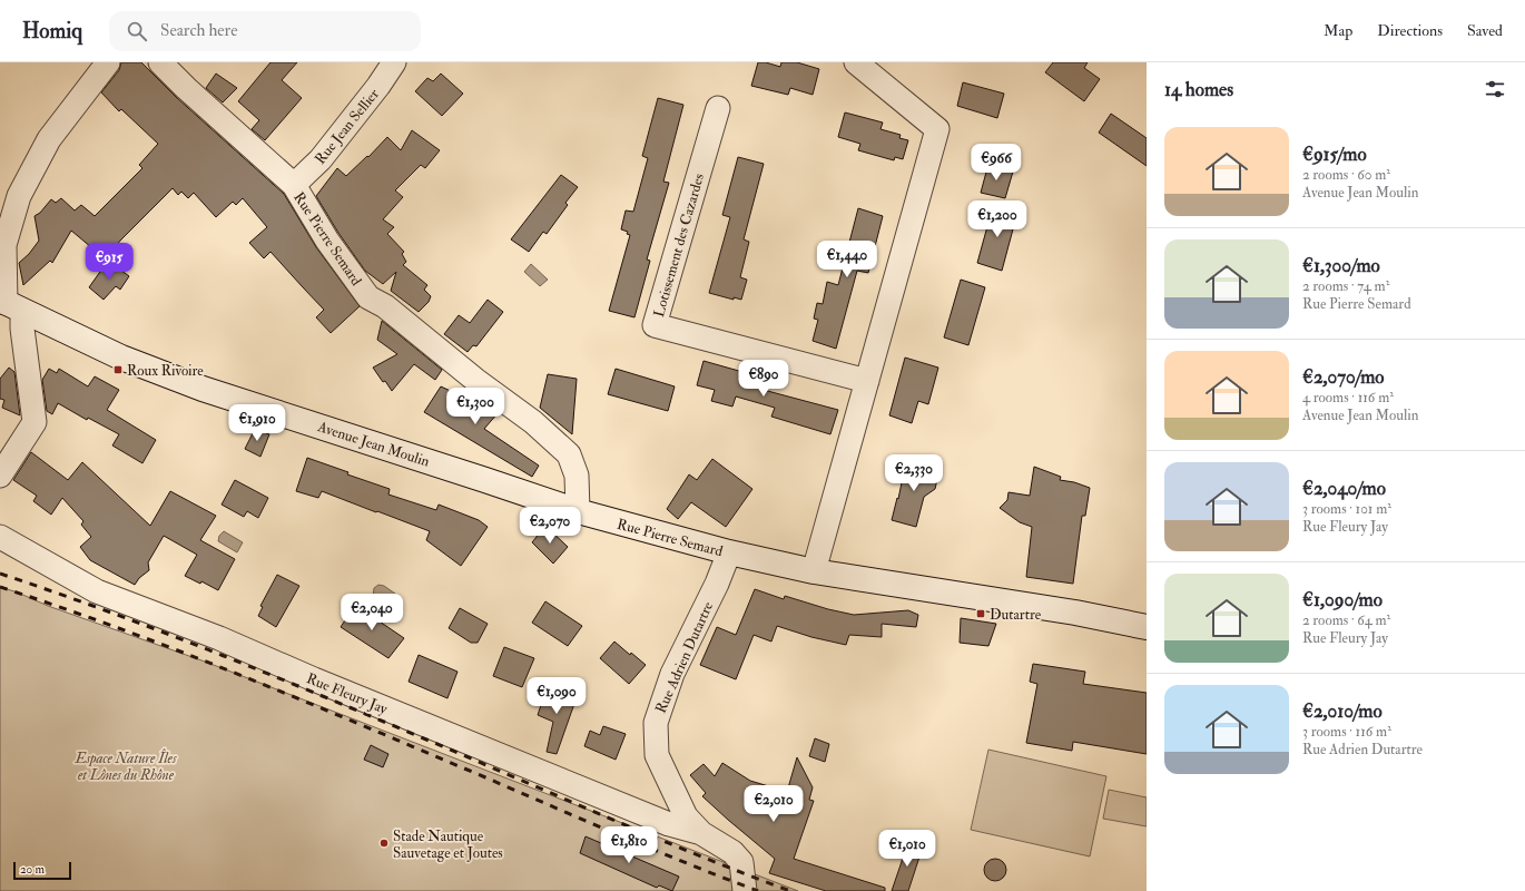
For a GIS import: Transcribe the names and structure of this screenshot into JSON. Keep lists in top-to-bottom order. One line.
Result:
{"streets":{"main road":["Rue Pierre Semard","Avenue Jean Moulin"],"street":["Rue Jean Sellier","Lotissement des Cazardes","Rue Adrien Dutartre","Rue Fleury Jay"]},"crossings":[["Rue Jean Sellier","Rue Pierre Semard"],["Rue Pierre Semard","Avenue Jean Moulin"],["Rue Pierre Semard","Rue Adrien Dutartre"],["Rue Adrien Dutartre","Rue Fleury Jay"]],"parks":["Espace Nature Îles et Lônes du Rhône"],"places":{"transit":["Roux Rivoire","Dutartre"],"other":["Stade Nautique Sauvetage et Joutes"]},"scale_bar":"20 m","page":{"header":"Homiq","search":"Search here","nav":["Map","Directions","Saved"],"heading":"14 homes","list":[{"name":"€915/mo","note":"2 rooms · 60 m² · Avenue Jean Moulin"},{"name":"€1,300/mo","note":"2 rooms · 74 m² · Rue Pierre Semard"},{"name":"€2,070/mo","note":"4 rooms · 116 m² · Avenue Jean Moulin"},{"name":"€2,040/mo","note":"3 rooms · 101 m² · Rue Fleury Jay"},{"name":"€1,090/mo","note":"2 rooms · 64 m² · Rue Fleury Jay"},{"name":"€2,010/mo","note":"3 rooms · 116 m² · Rue Adrien Dutartre"}],"price":["€966","€1,200","€1,440","€915","€890","€1,300","€1,910","€2,330","€2,070","€2,040","€1,090","€2,010","€1,810","€1,010"],"scale":"20 m"}}
